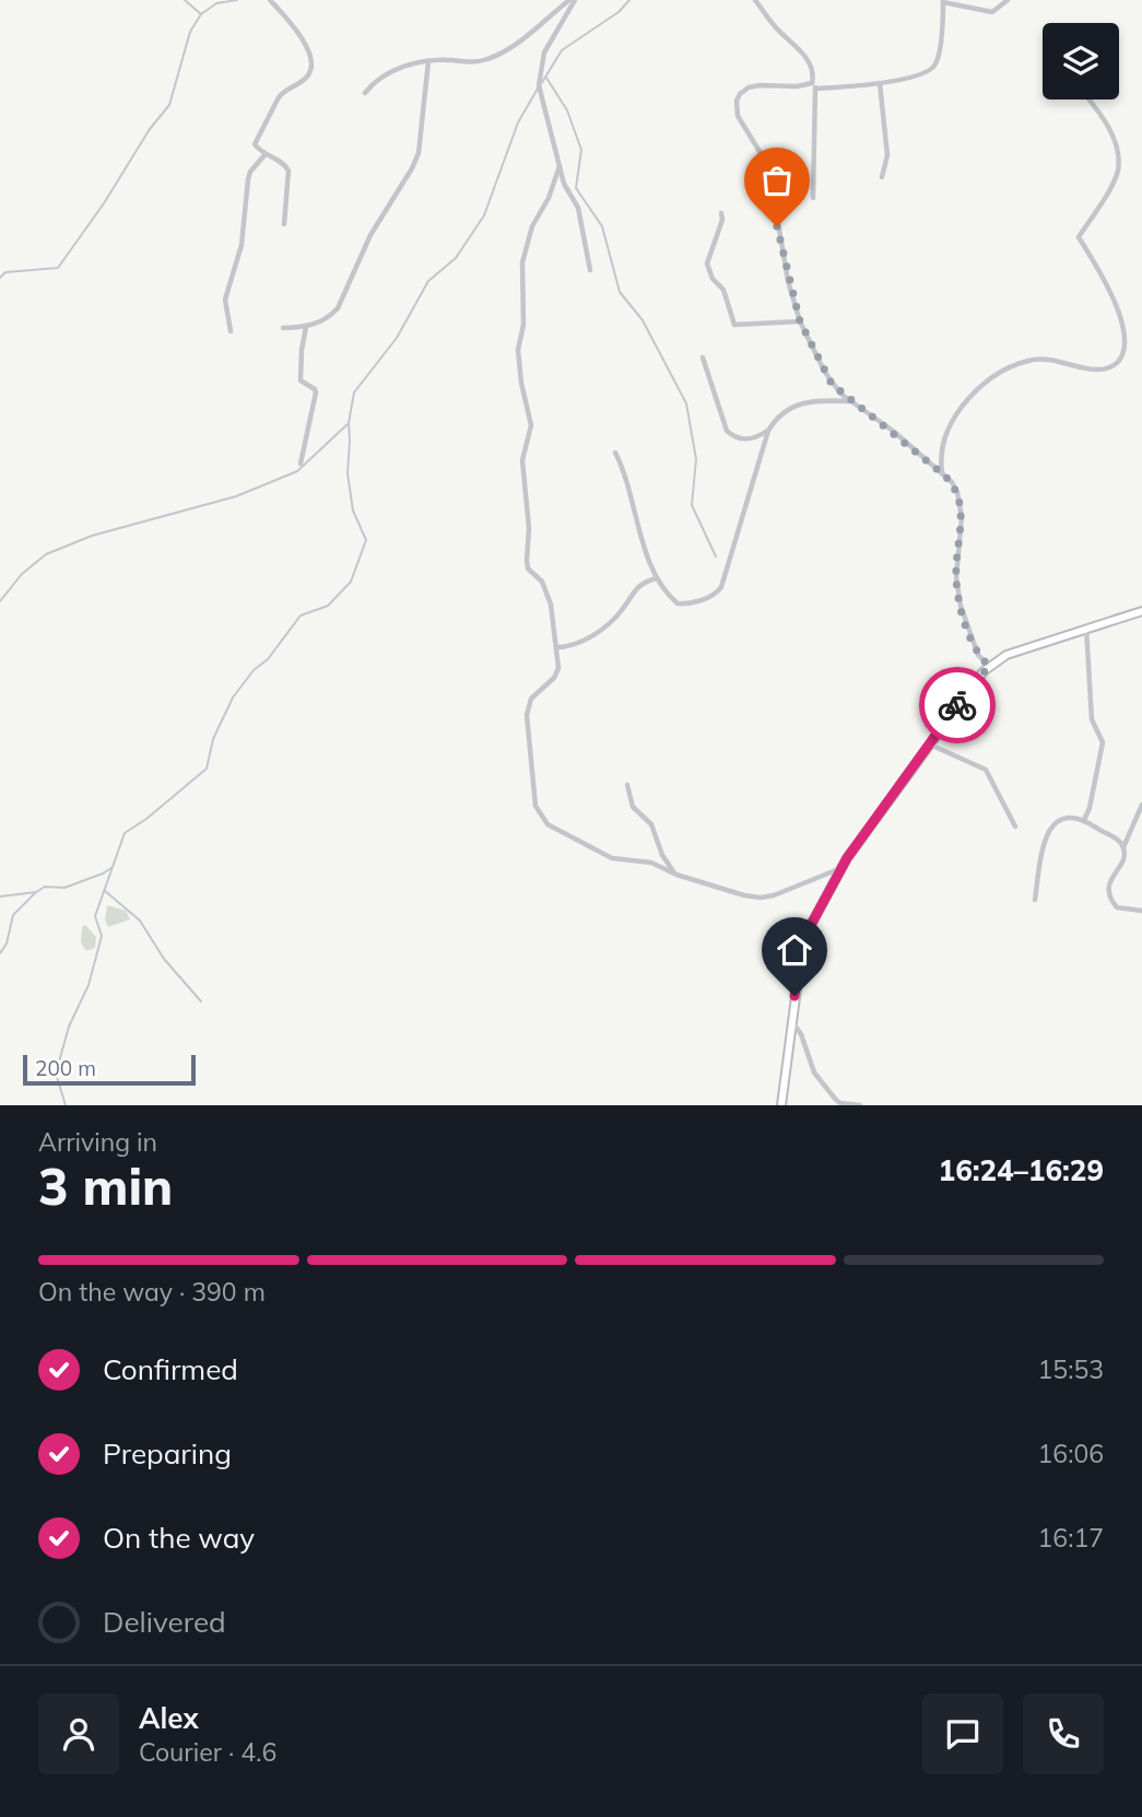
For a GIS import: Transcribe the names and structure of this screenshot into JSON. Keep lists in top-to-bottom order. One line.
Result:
{"scale_bar":"200 m","page":{"scale":"200 m","heading":["3 min","Arriving in","16:24–16:29"],"panel":["Alex","Courier · 4.6"],"bar":"On the way · 390 m","list":[["Confirmed","15:53"],["Preparing","16:06"],["On the way","16:17"],"Delivered"]}}
